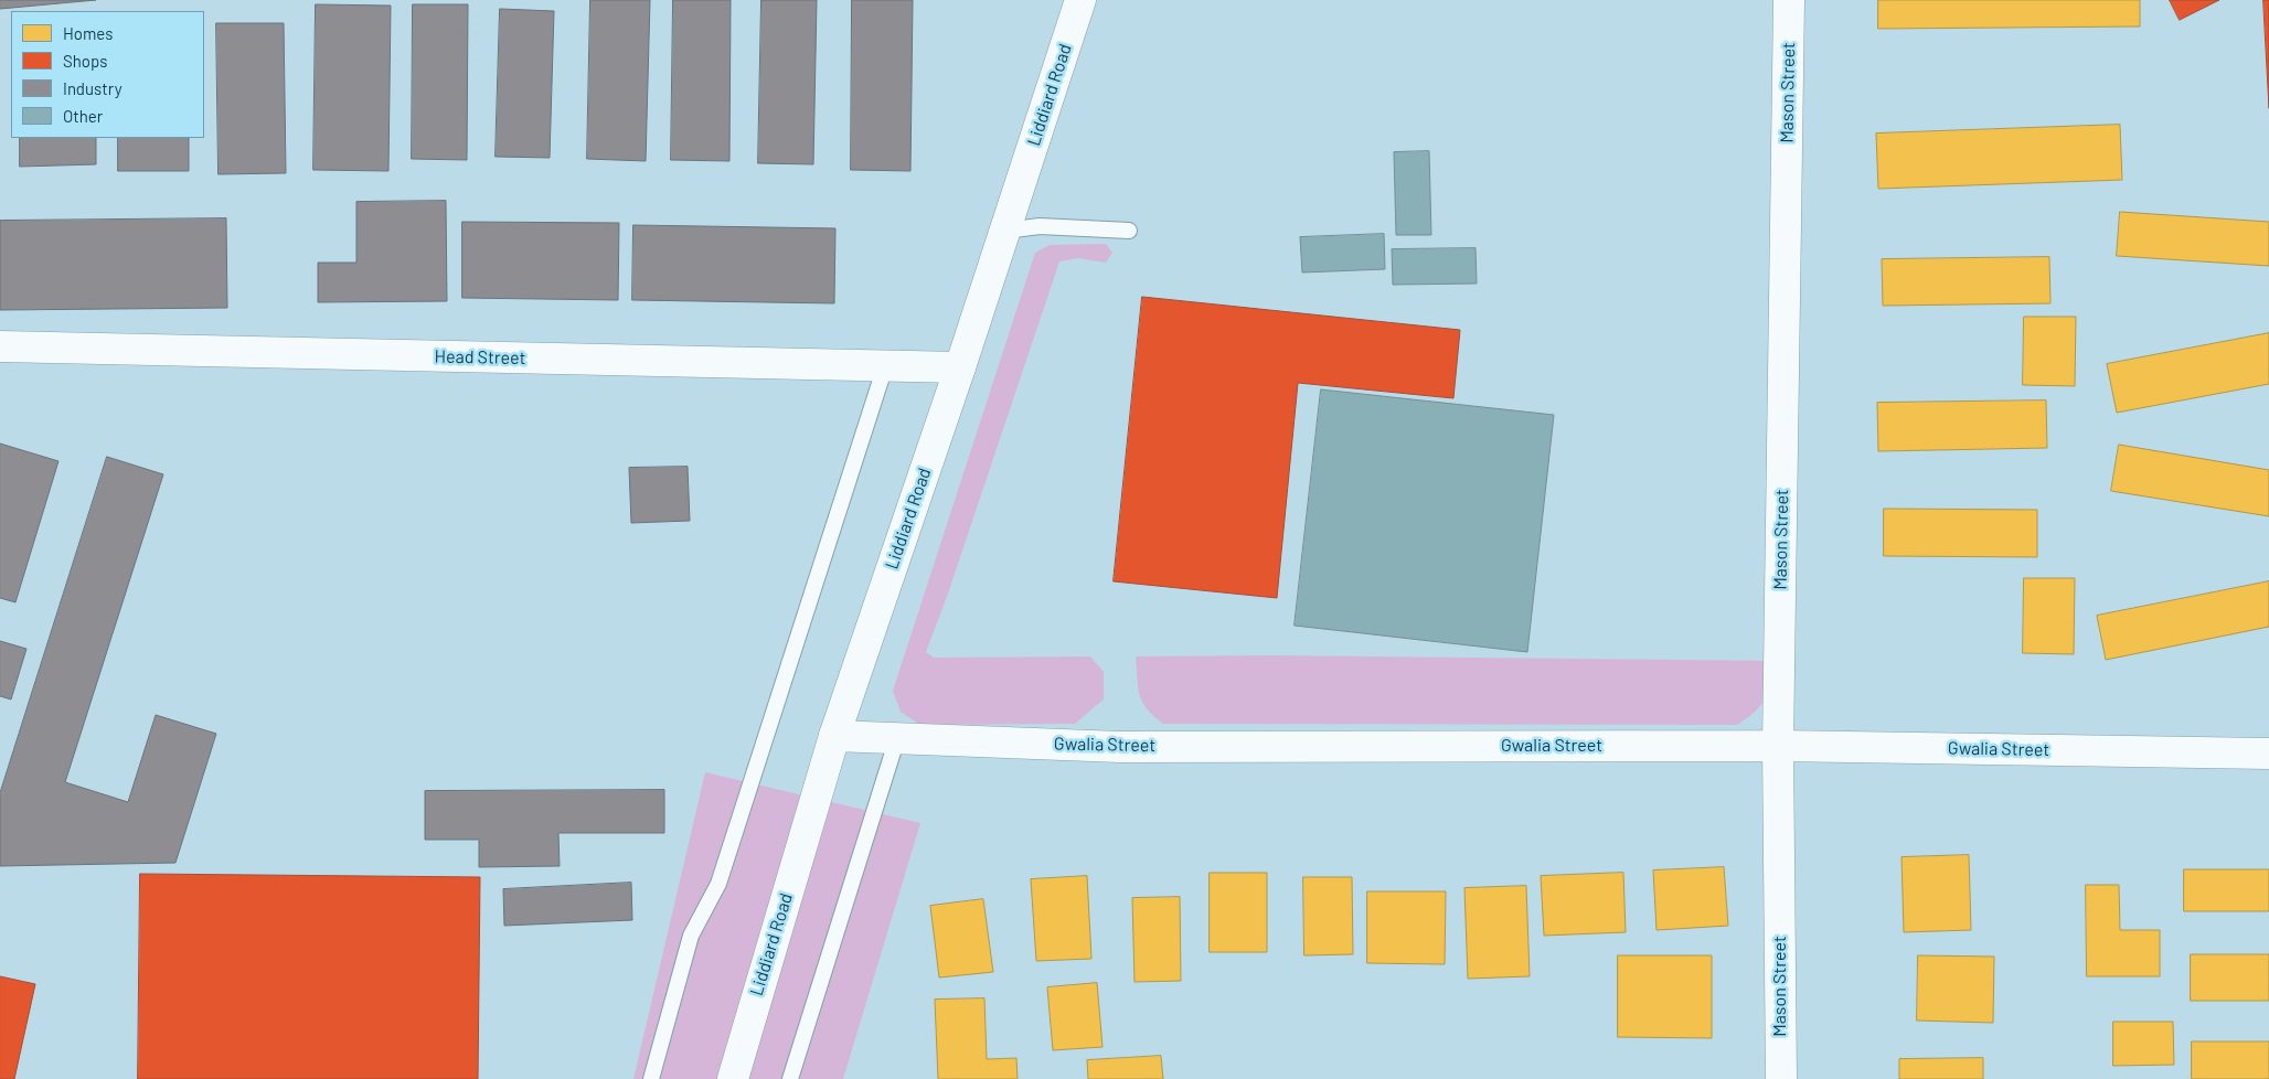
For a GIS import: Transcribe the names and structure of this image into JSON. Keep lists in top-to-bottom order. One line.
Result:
{"streets":{"street":["Mason Street","Liddiard Road","Head Street","Gwalia Street"]},"crossings":[["Mason Street","Gwalia Street"],["Liddiard Road","Head Street"],["Liddiard Road","Gwalia Street"]],"legend":["Homes","Shops","Industry","Other"]}
